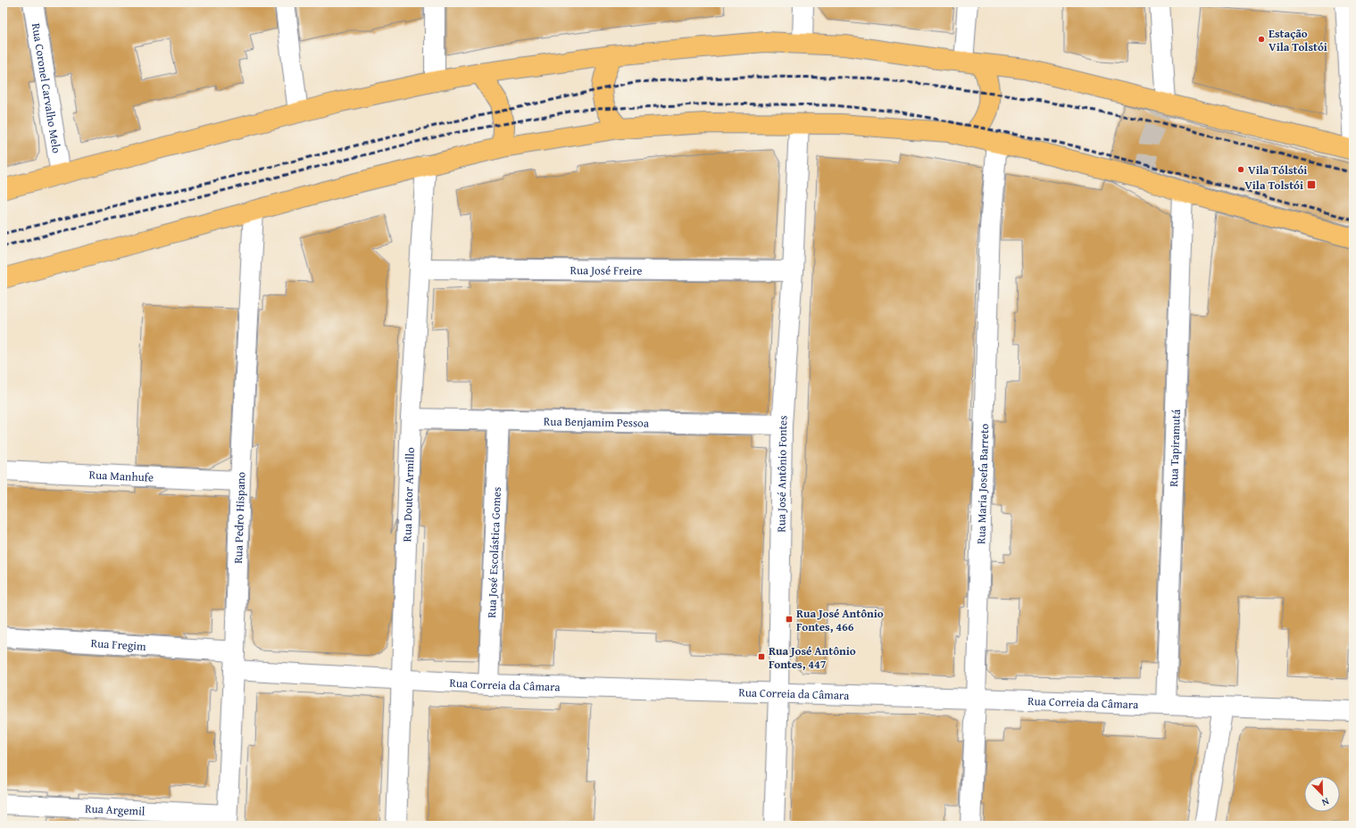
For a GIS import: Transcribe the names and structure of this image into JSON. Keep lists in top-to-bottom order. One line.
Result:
{"streets":{"street":["Rua Coronel Carvalho Melo","Rua José Freire","Rua Benjamim Pessoa","Rua Tapiramutá","Rua José Antônio Fontes","Rua Manhufe","Rua Maria Josefa Barreto","Rua Doutor Armillo","Rua Pedro Hispano","Rua José Escolástica Gomes","Rua Fregim","Rua Correia da Câmara","Rua Argemil"]},"crossings":[["Rua José Freire","Rua José Antônio Fontes"],["Rua José Freire","Rua Doutor Armillo"],["Rua Benjamim Pessoa","Rua José Antônio Fontes"],["Rua Benjamim Pessoa","Rua Doutor Armillo"],["Rua Benjamim Pessoa","Rua José Escolástica Gomes"],["Rua Tapiramutá","Rua Correia da Câmara"],["Rua José Antônio Fontes","Rua Correia da Câmara"],["Rua Manhufe","Rua Pedro Hispano"],["Rua Maria Josefa Barreto","Rua Correia da Câmara"],["Rua Doutor Armillo","Rua Correia da Câmara"],["Rua Pedro Hispano","Rua Fregim"],["Rua Pedro Hispano","Rua Correia da Câmara"],["Rua Pedro Hispano","Rua Argemil"],["Rua José Escolástica Gomes","Rua Correia da Câmara"],["Rua Fregim","Rua Correia da Câmara"]],"places":{"other":["Estação Vila Tolstói","Vila Tólstói"],"transit":["Vila Tolstói","Rua José Antônio Fontes, 466","Rua José Antônio Fontes, 447"]},"north":"bottom right"}
